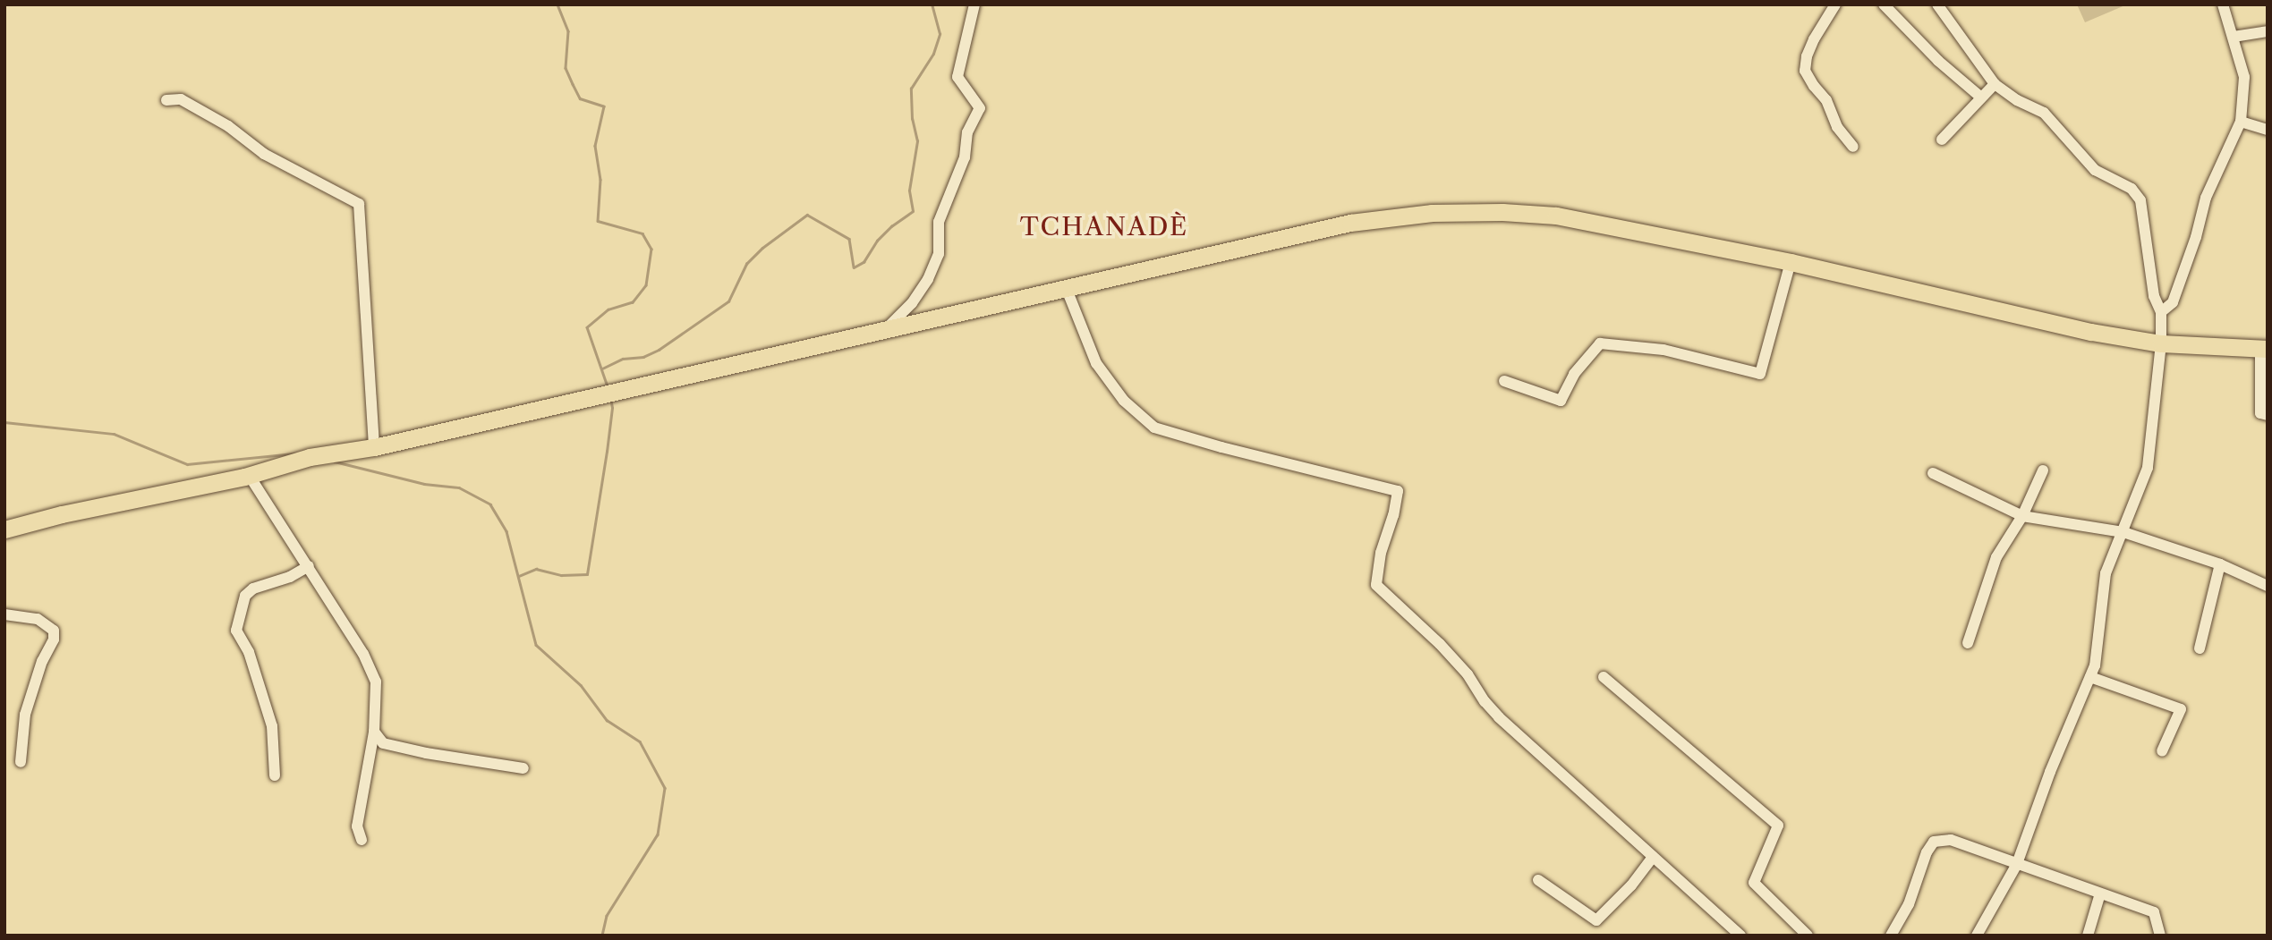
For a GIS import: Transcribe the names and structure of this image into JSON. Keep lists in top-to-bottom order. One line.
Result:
{"districts":["TCHANADÈ"]}
